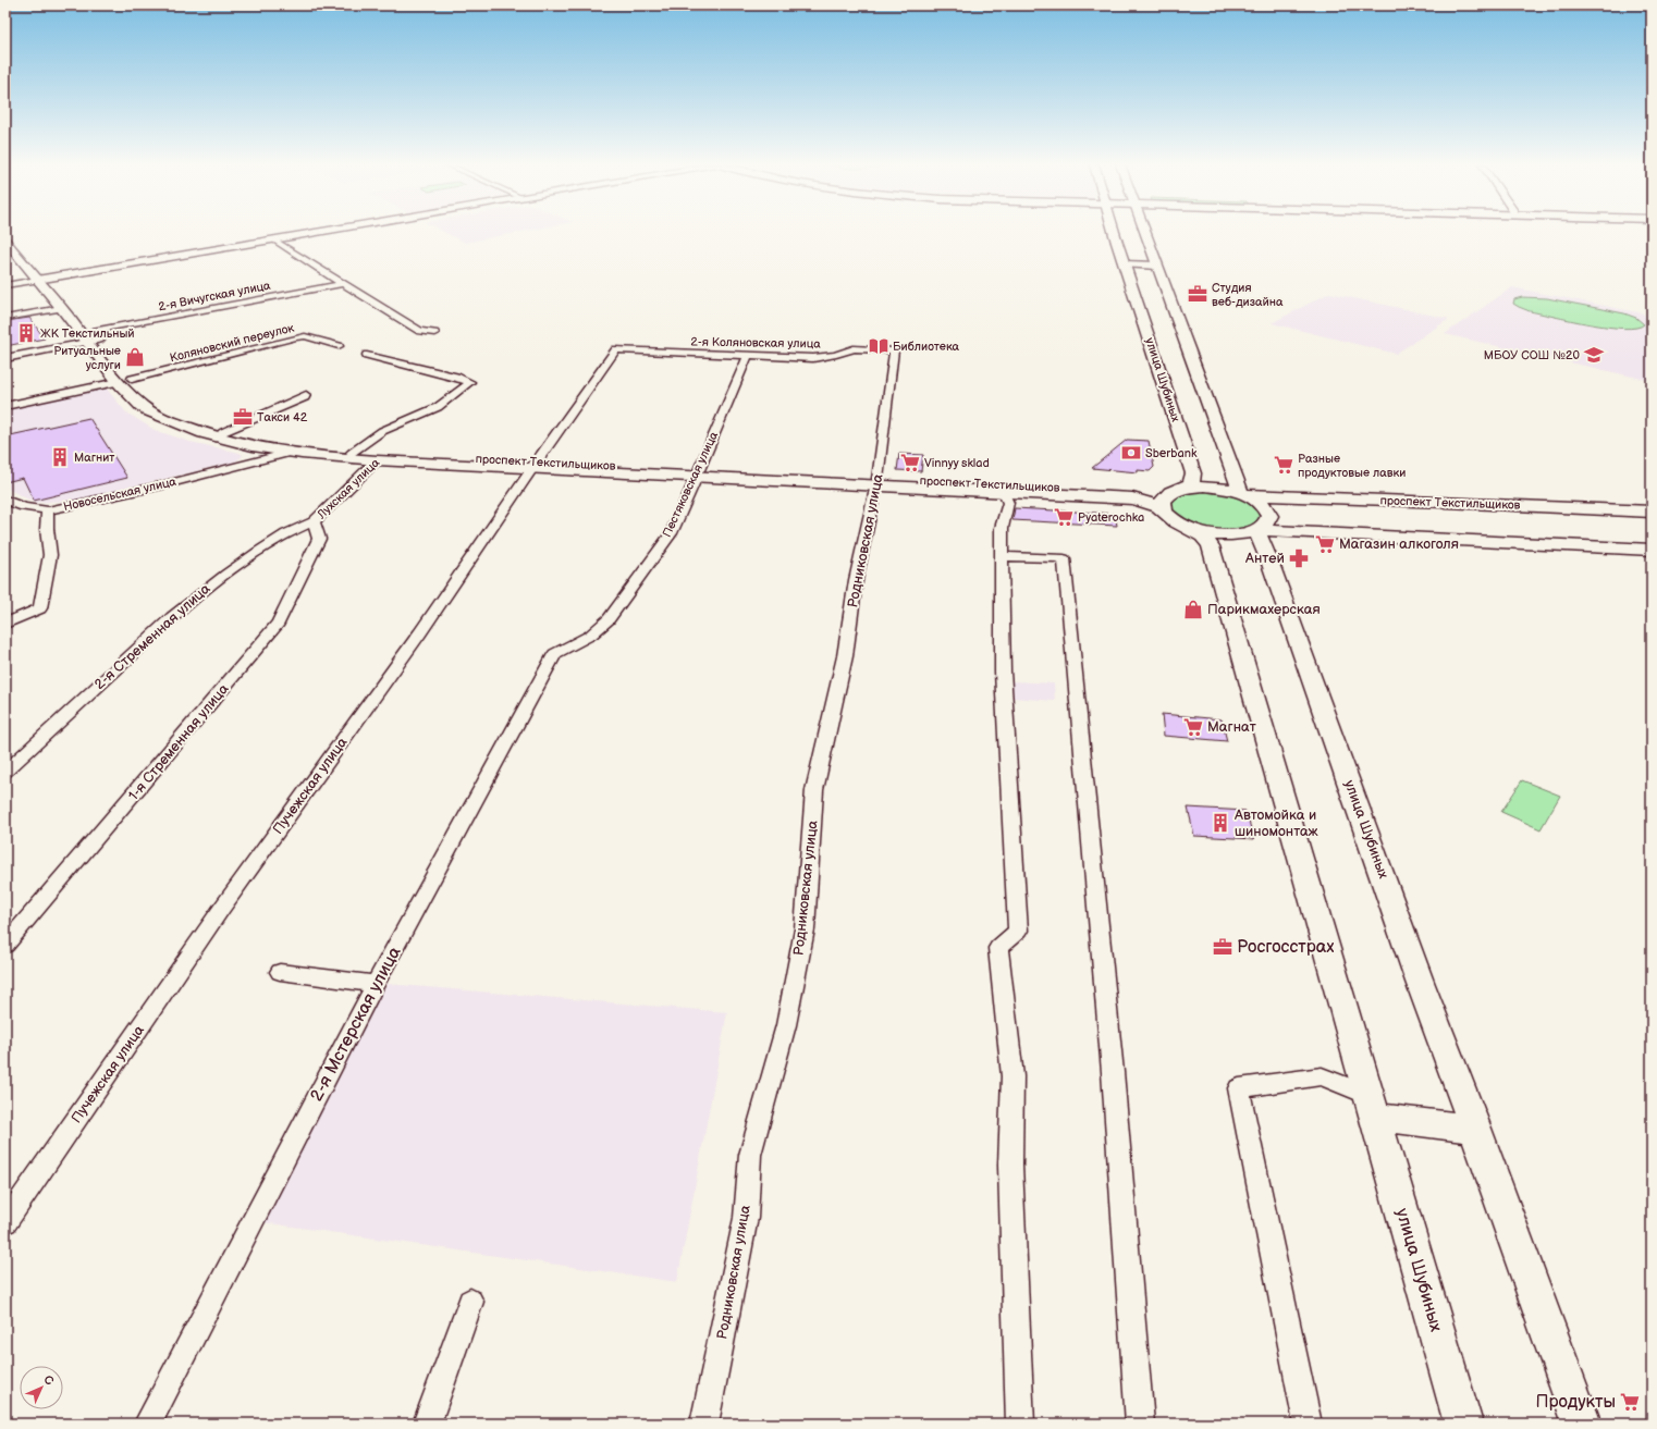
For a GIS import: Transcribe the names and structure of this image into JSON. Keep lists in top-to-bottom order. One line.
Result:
{"streets":{"main road":["улица Шубиных","проспект Текстильщиков"],"street":["2-я Вичугская улица","Коляновский переулок","2-я Коляновская улица","Пестяковская улица","Лухская улица","Новосельская улица","Родниковская улица","2-я Стременная улица","1-я Стременная улица","Пучежская улица","2-я Мстерская улица"]},"crossings":[["2-я Вичугская улица","проспект Текстильщиков"],["Коляновский переулок","проспект Текстильщиков"],["2-я Коляновская улица","Пестяковская улица"],["2-я Коляновская улица","Родниковская улица"],["2-я Коляновская улица","Пучежская улица"],["улица Шубиных","проспект Текстильщиков"],["проспект Текстильщиков","Пестяковская улица"],["проспект Текстильщиков","Лухская улица"],["проспект Текстильщиков","Новосельская улица"],["проспект Текстильщиков","Родниковская улица"],["проспект Текстильщиков","Пучежская улица"],["Пестяковская улица","2-я Мстерская улица"],["Лухская улица","2-я Стременная улица"],["Лухская улица","1-я Стременная улица"],["2-я Стременная улица","1-я Стременная улица"]],"places":{"office":["Студия веб-дизайна","Такси 42","Росгосстрах"],"building":["ЖК Текстильный","Магнит","Автомойка и шиномонтаж"],"library":["Библиотека"],"school or university":["МБОУ СОШ №20"],"shop":["Ритуальные услуги","Парикмахерская"],"bank":["Sberbank"],"supermarket":["Vinnyy sklad","Разные продуктовые лавки","Pyaterochka","Магазин алкоголя","Магнат","Продукты"],"pharmacy":["Антей"]},"north":"top right"}
